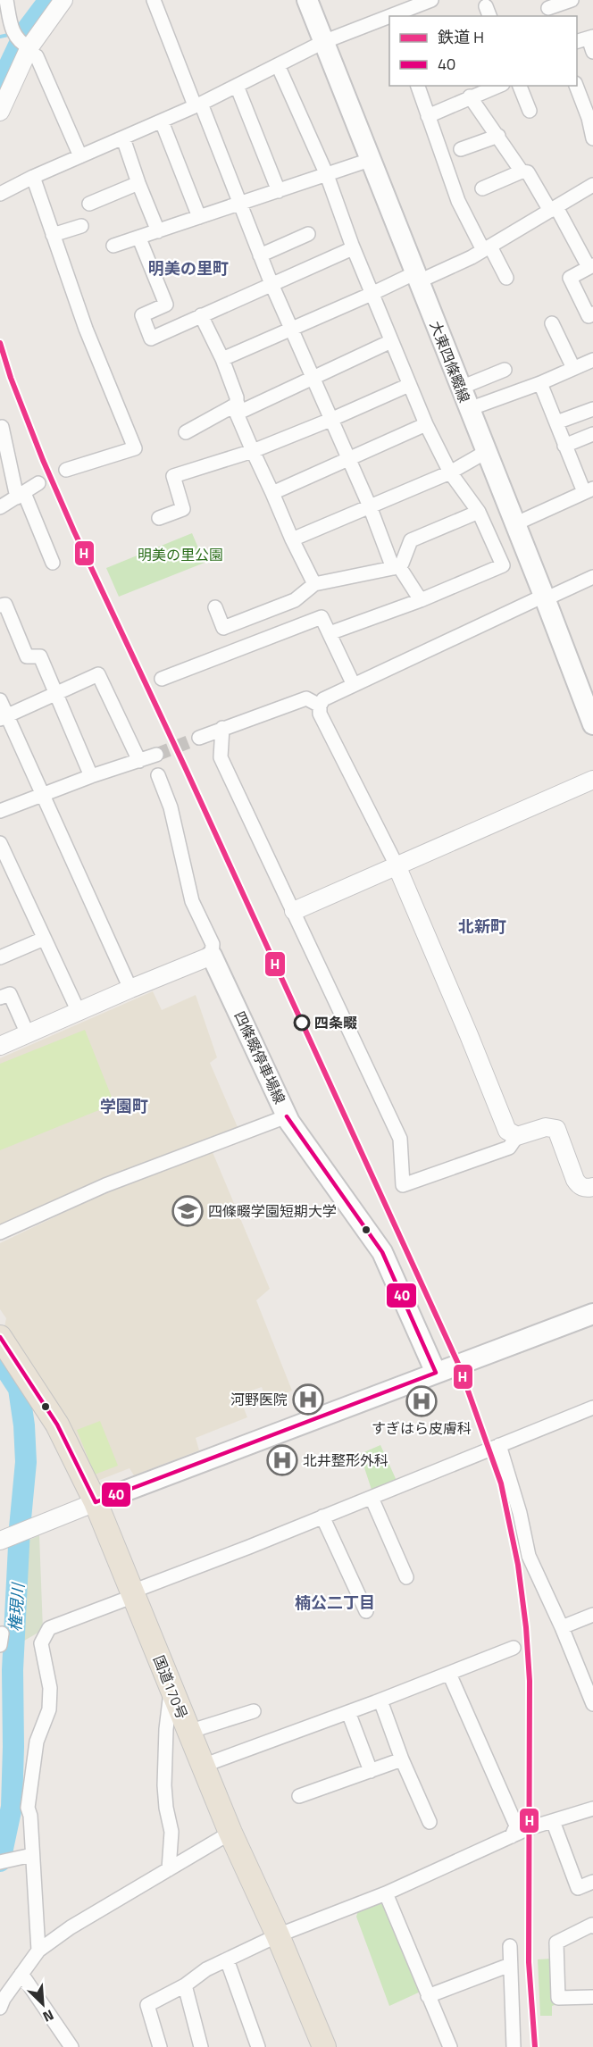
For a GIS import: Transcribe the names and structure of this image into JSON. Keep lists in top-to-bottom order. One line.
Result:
{"streets":{"highway":["国道170号"],"main road":["大東四條畷線","四條畷停車場線"]},"districts":["明美の里町","北新町","学園町","楠公二丁目"],"water":["権現川"],"parks":["明美の里公園"],"places":{"other":["四条畷"],"school or university":["四條畷学園短期大学"],"hospital":["河野医院","すぎはら皮膚科","北井整形外科"]},"lines":["rail line H","transit line 40"],"legend":["鉄道 H","40"],"north":"bottom right"}
